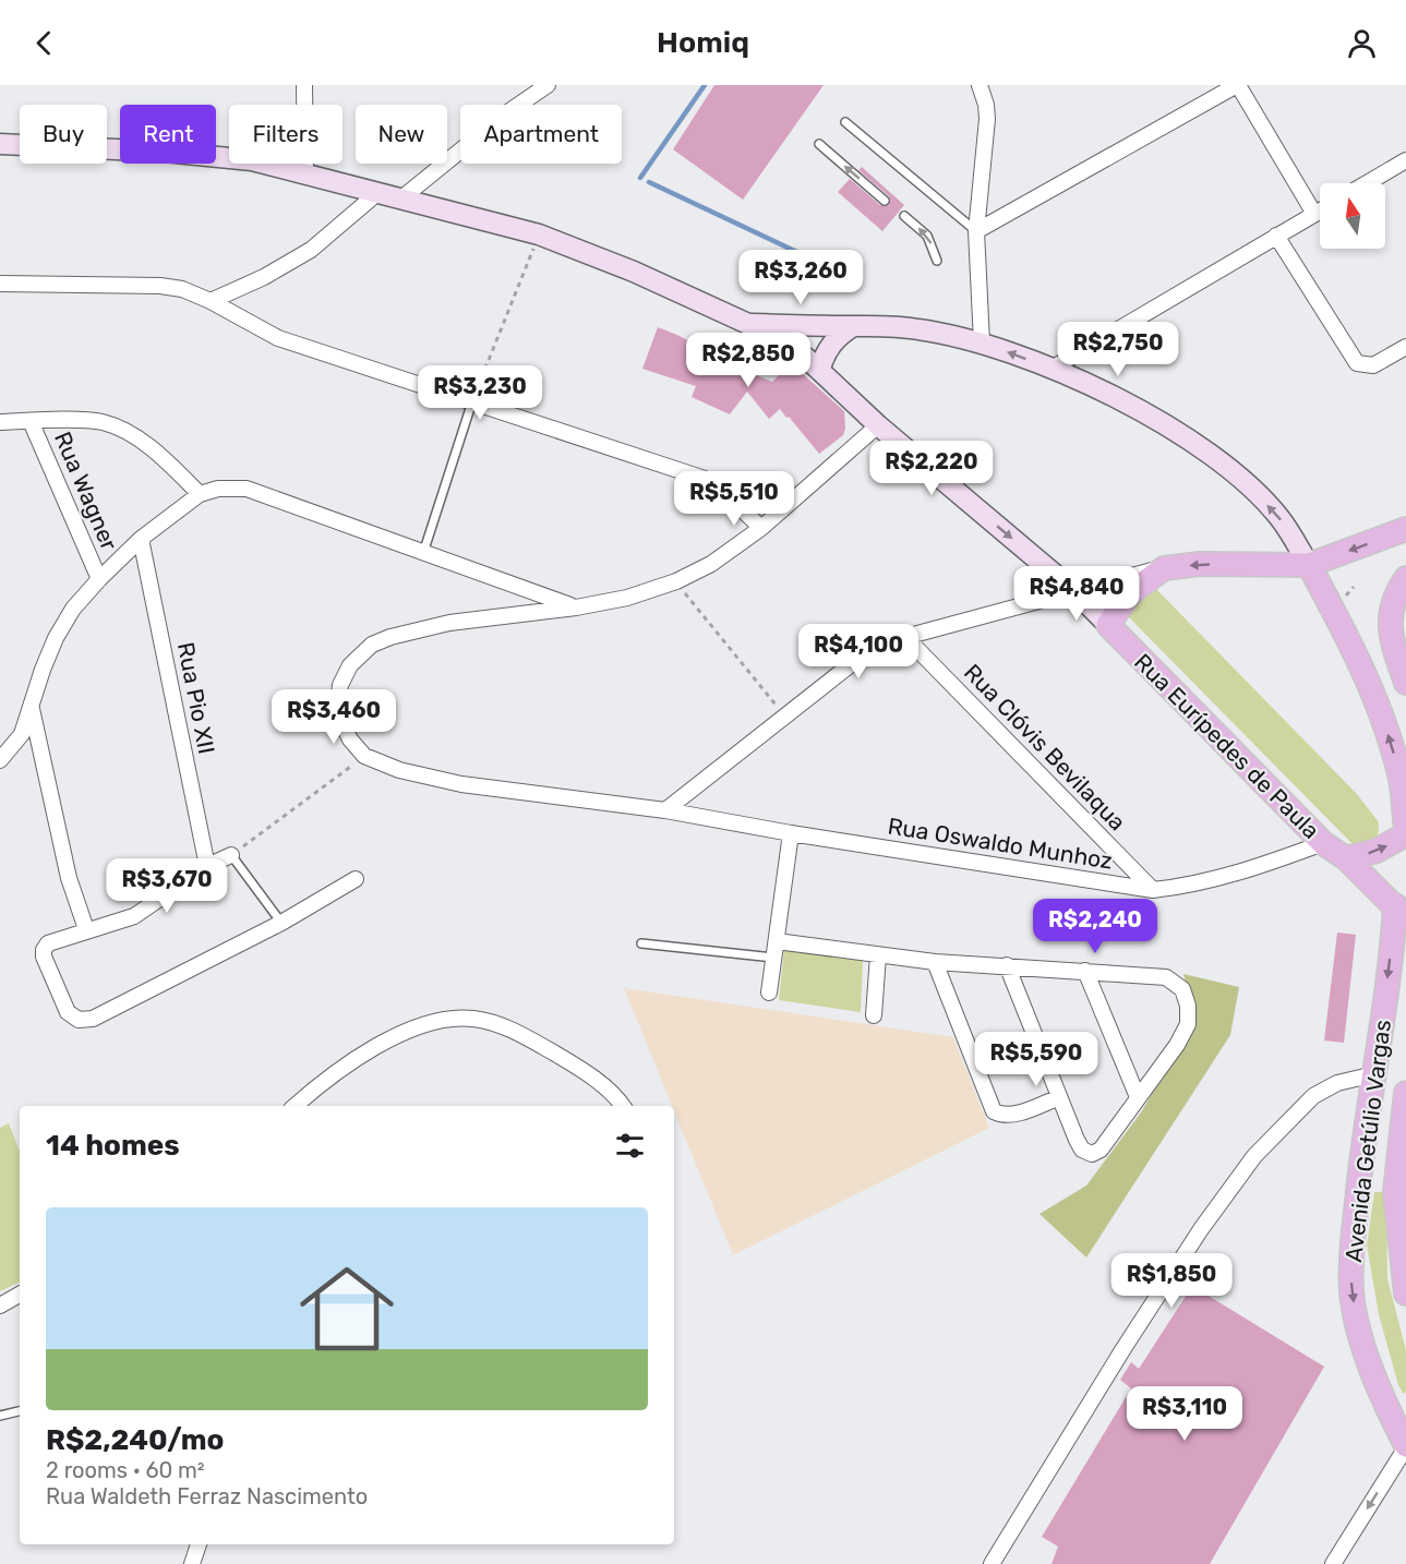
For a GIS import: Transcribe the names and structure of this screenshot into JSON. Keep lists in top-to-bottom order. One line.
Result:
{"streets":{"main road":["Rua Eurípedes de Paula","Avenida Getúlio Vargas"],"street":["Rua Wagner","Rua Pio XII","Rua Clóvis Bevilaqua","Rua Oswaldo Munhoz"]},"crossings":[["Rua Eurípedes de Paula","Rua Oswaldo Munhoz"],["Rua Eurípedes de Paula","Avenida Getúlio Vargas"],["Rua Clóvis Bevilaqua","Rua Oswaldo Munhoz"]],"north":"top","page":{"header":"Homiq","chip":["Buy","Rent","Filters","New","Apartment"],"price":["R$3,260","R$2,750","R$2,850","R$3,230","R$2,220","R$5,510","R$4,840","R$4,100","R$3,460","R$3,670","R$2,240","R$5,590","R$1,850","R$3,110"],"heading":"14 homes","list":[{"name":"R$2,240/mo","note":"2 rooms · 60 m² · Rua Waldeth Ferraz Nascimento"}]}}
